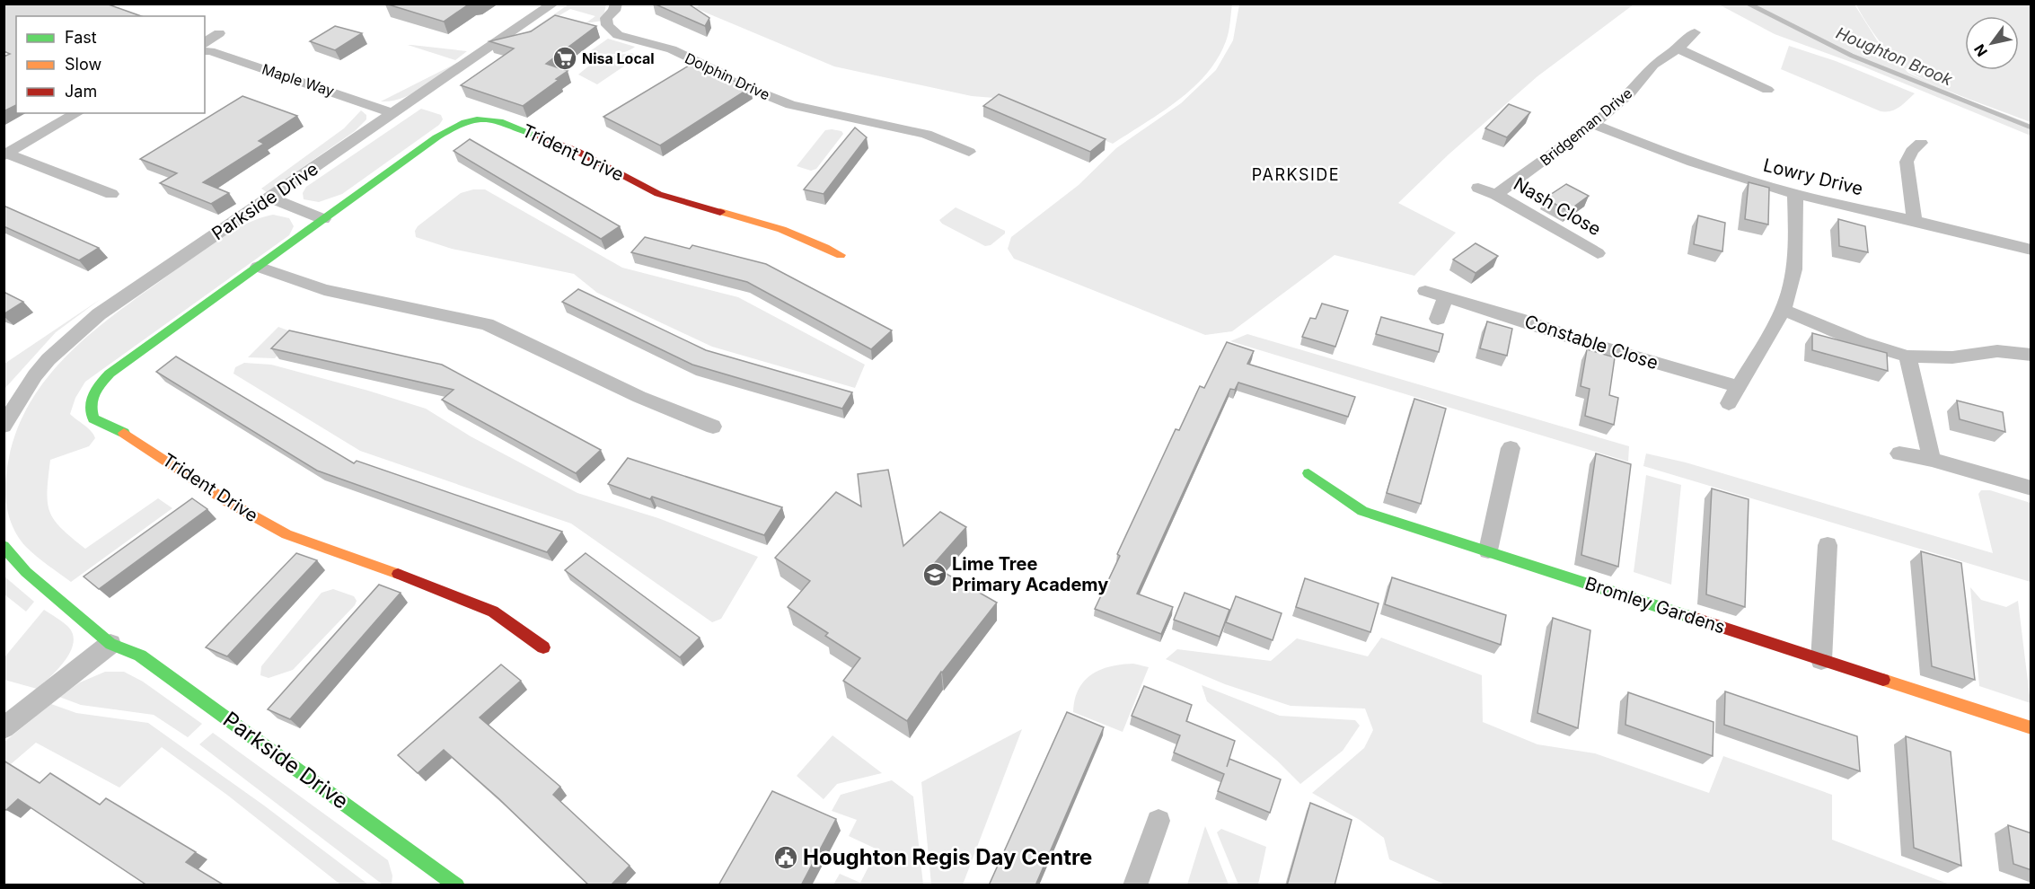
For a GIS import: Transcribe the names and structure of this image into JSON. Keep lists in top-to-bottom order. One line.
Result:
{"streets":{"street":["Dolphin Drive","Maple Way","Bridgeman Drive","Trident Drive","Lowry Drive","Parkside Drive","Nash Close","Constable Close","Bromley Gardens"]},"crossings":[["Maple Way","Parkside Drive"],["Bridgeman Drive","Lowry Drive"],["Bridgeman Drive","Nash Close"]],"districts":["PARKSIDE"],"water":["Houghton Brook"],"places":{"supermarket":["Nisa Local"],"school or university":["Lime Tree Primary Academy"],"public building":["Houghton Regis Day Centre"]},"legend":["Fast","Slow","Jam"],"north":"bottom left"}
